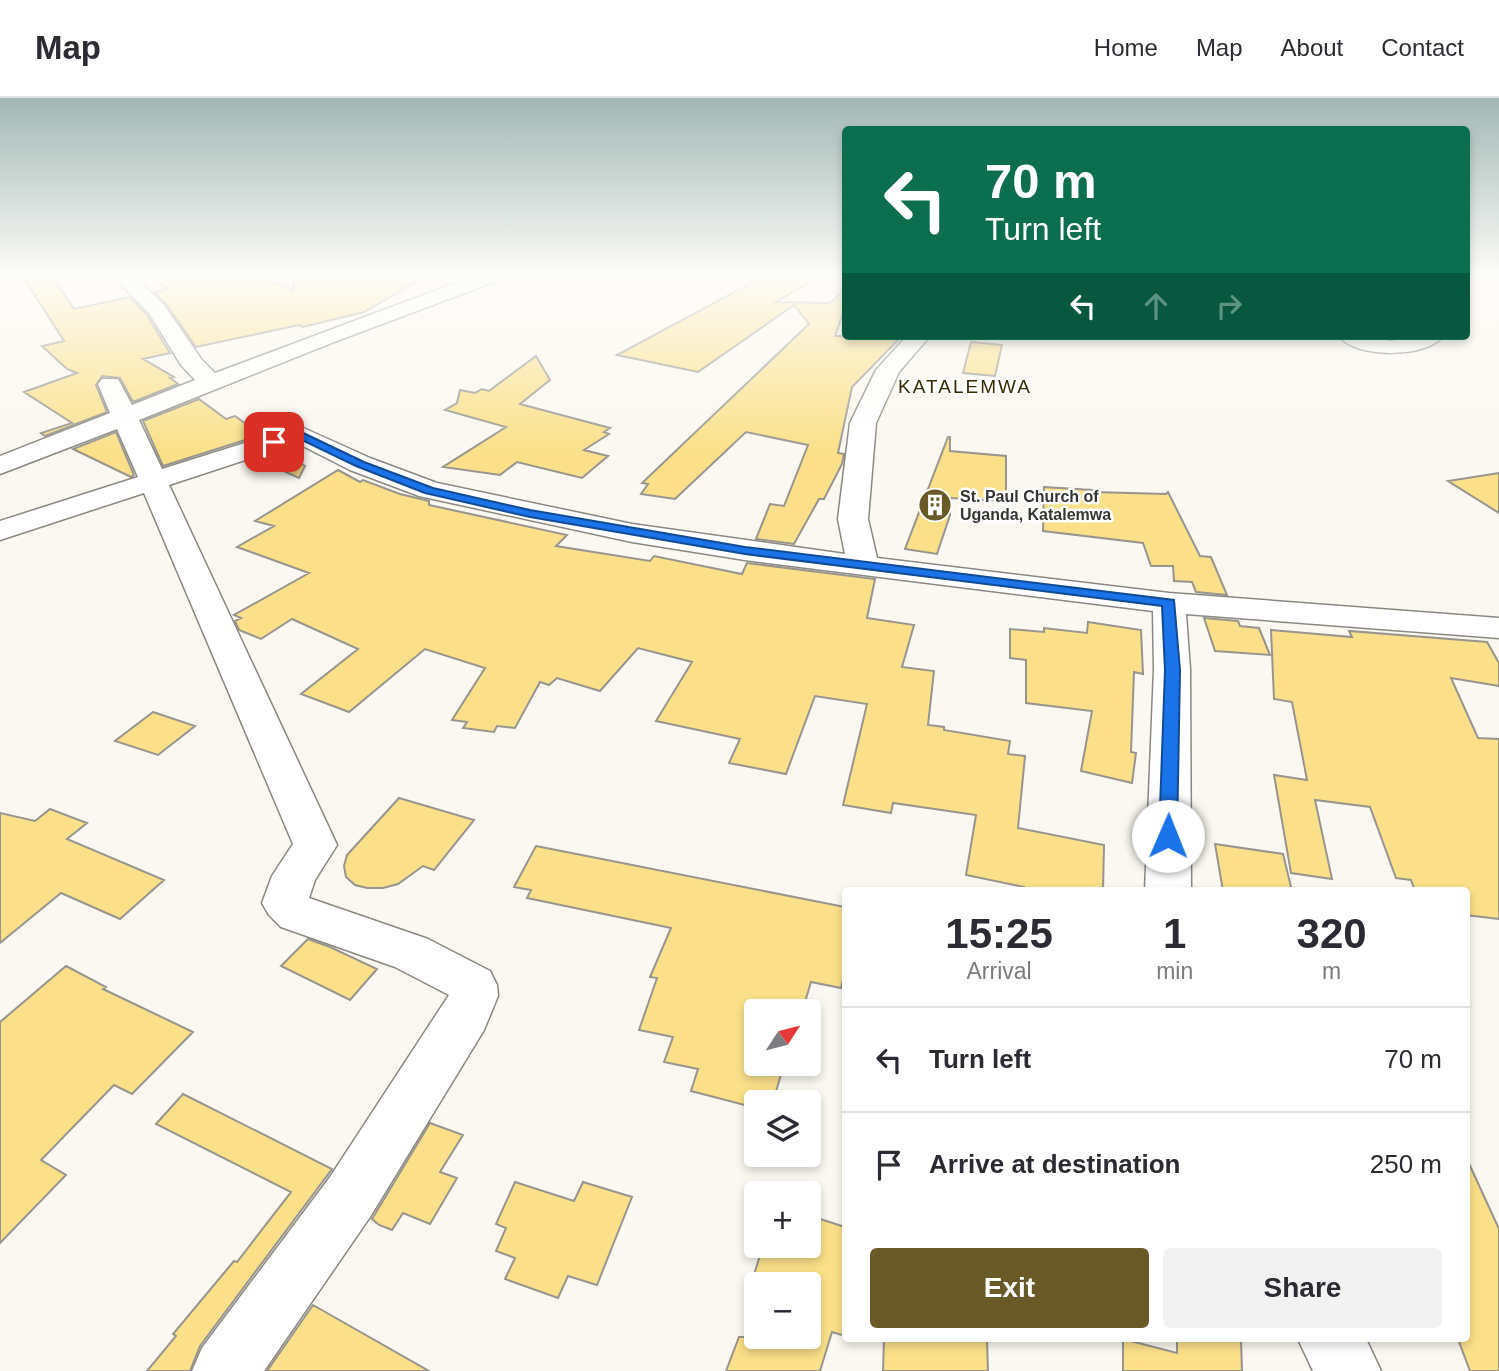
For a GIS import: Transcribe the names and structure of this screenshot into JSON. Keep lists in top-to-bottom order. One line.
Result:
{"districts":["KATALEMWA"],"places":{"building":["St. Paul Church of Uganda, Katalemwa"]},"north":"top right","page":{"header":"Map","nav":["Home","Map","About","Contact"],"turn":["70 m","Turn left"],"eta":["15:25","Arrival","1","min","320","m"],"map_buttons":["+","−"],"list":[{"name":"Turn left","value":"70 m"},{"name":"Arrive at destination","value":"250 m"}],"buttons":["Exit","Share"]}}
